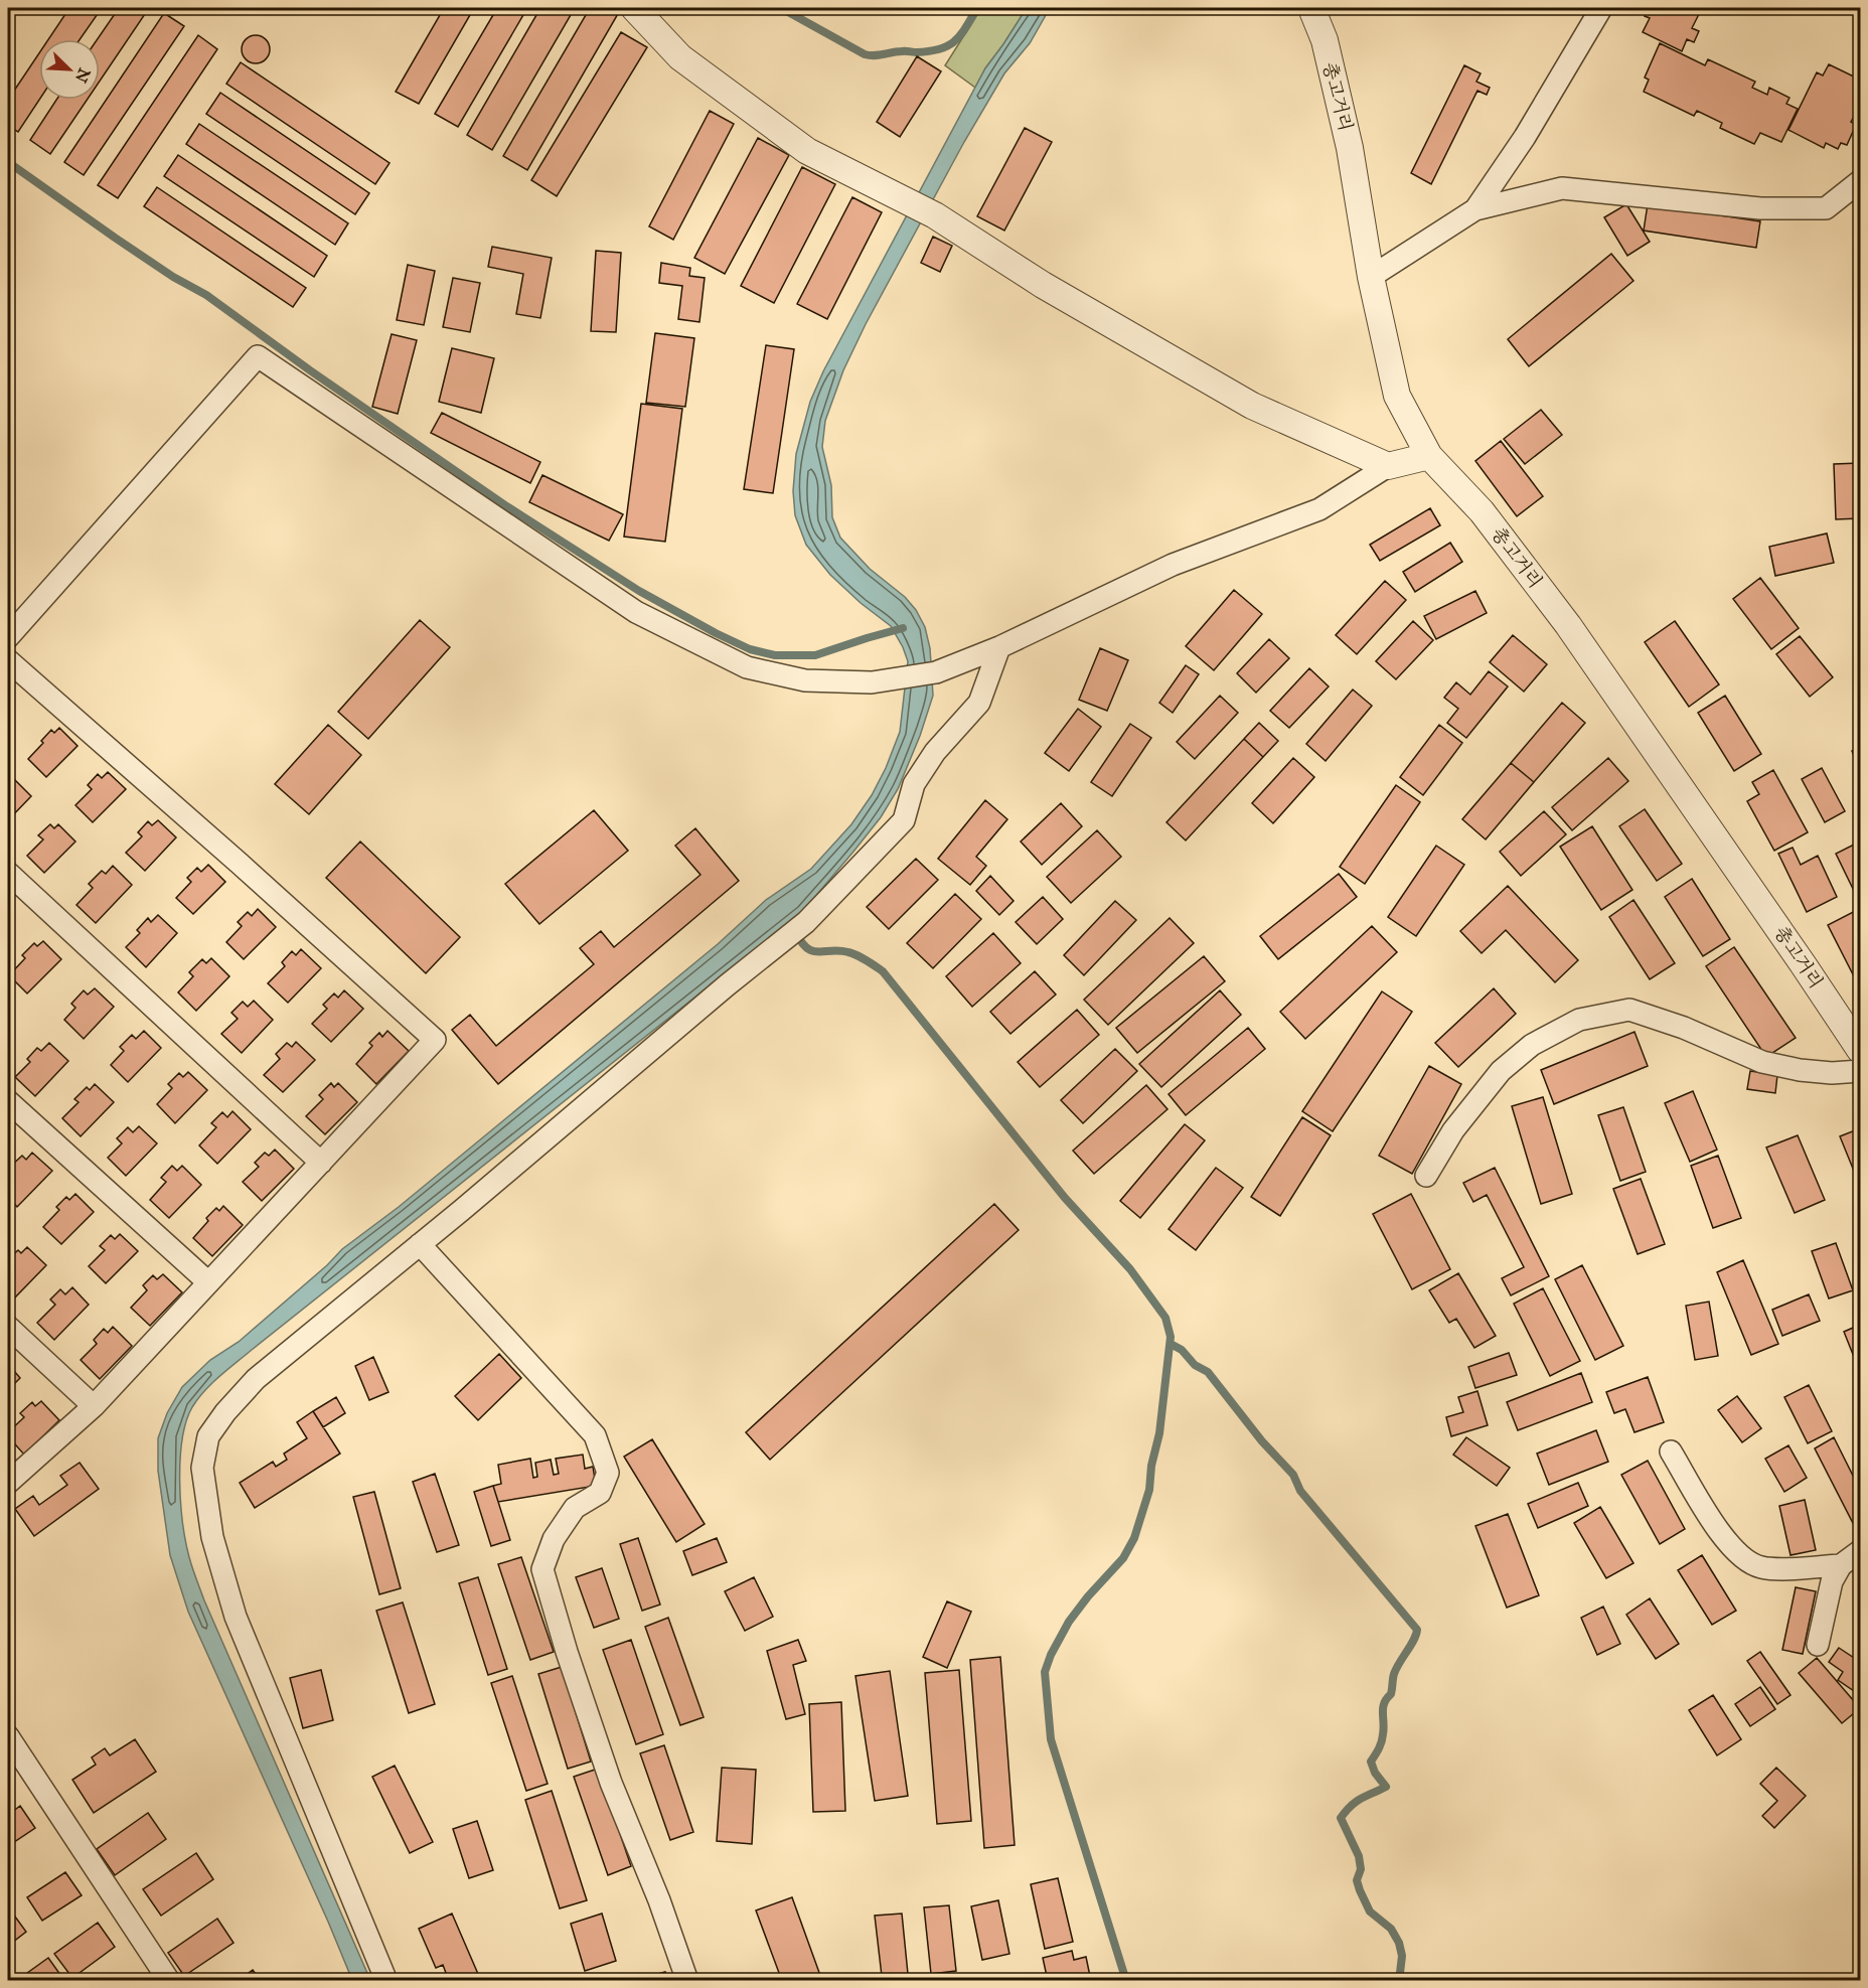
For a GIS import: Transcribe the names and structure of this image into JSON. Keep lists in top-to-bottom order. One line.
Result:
{"streets":{"street":["총고거리"]},"north":"bottom right"}
